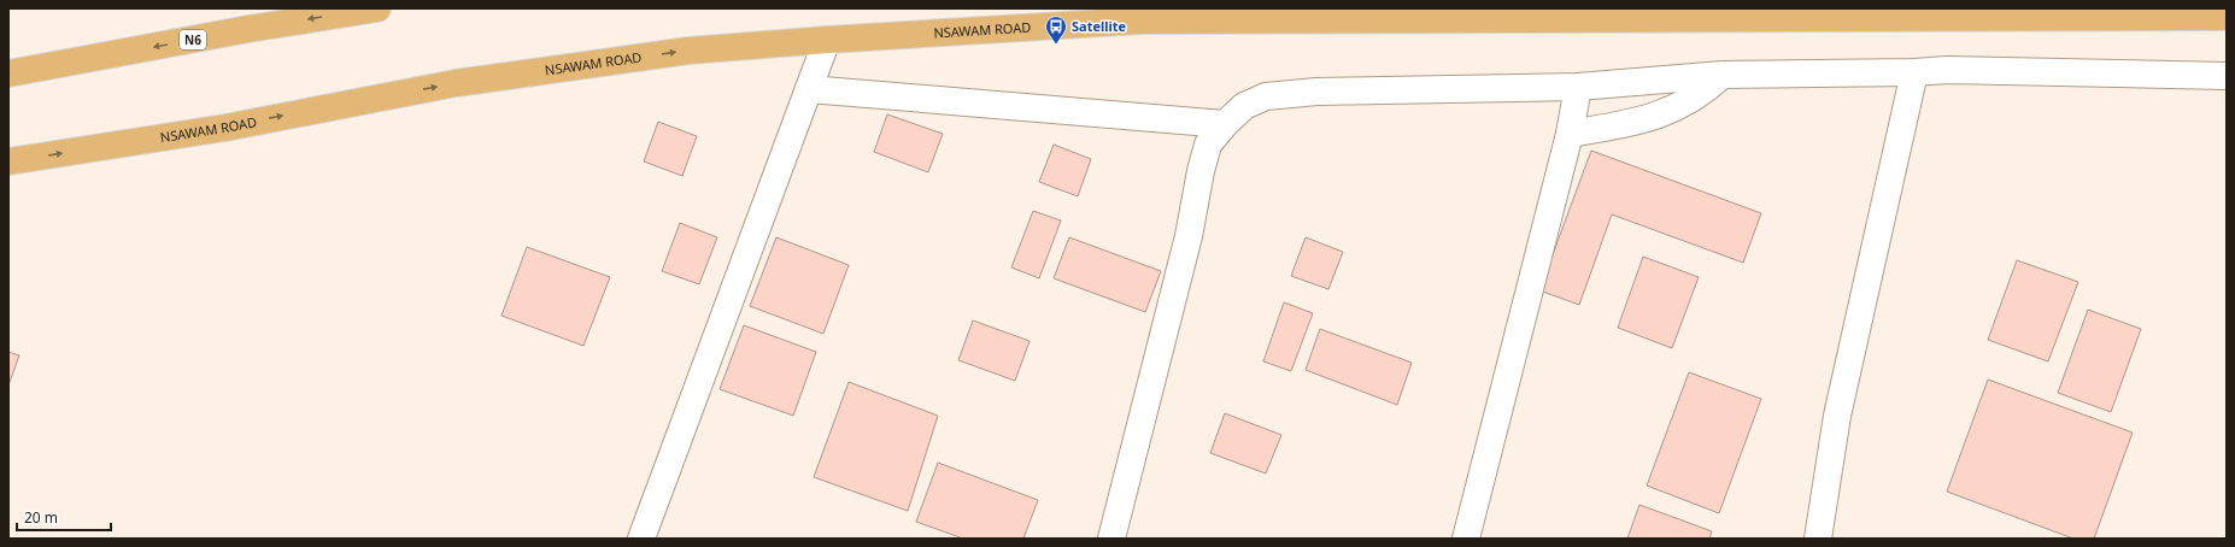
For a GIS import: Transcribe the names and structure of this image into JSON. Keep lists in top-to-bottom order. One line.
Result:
{"streets":{"highway":["NSAWAM ROAD","N6"]},"places":{"bus stop":["Satellite"]},"scale_bar":"20 m"}
